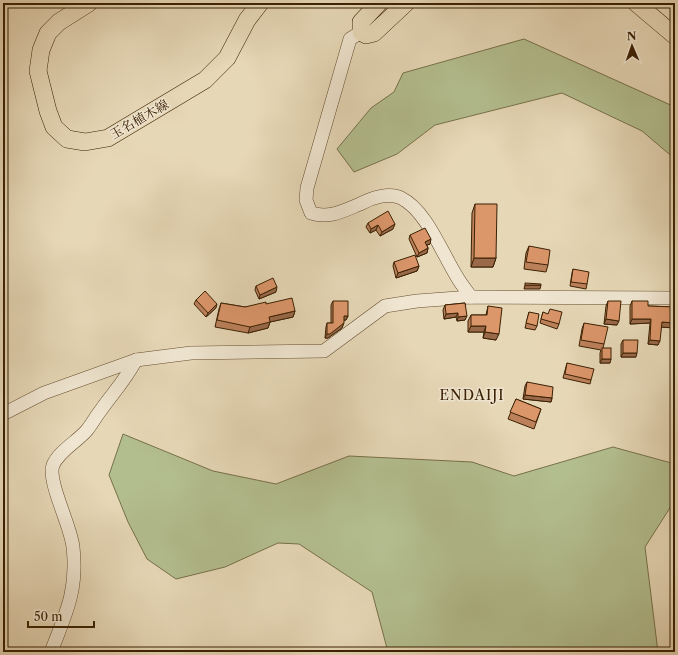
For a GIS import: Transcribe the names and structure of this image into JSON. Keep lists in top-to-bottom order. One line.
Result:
{"streets":{"main road":["玉名植木線"]},"districts":["ENDAIJI"],"scale_bar":"50 m","north":"top"}
